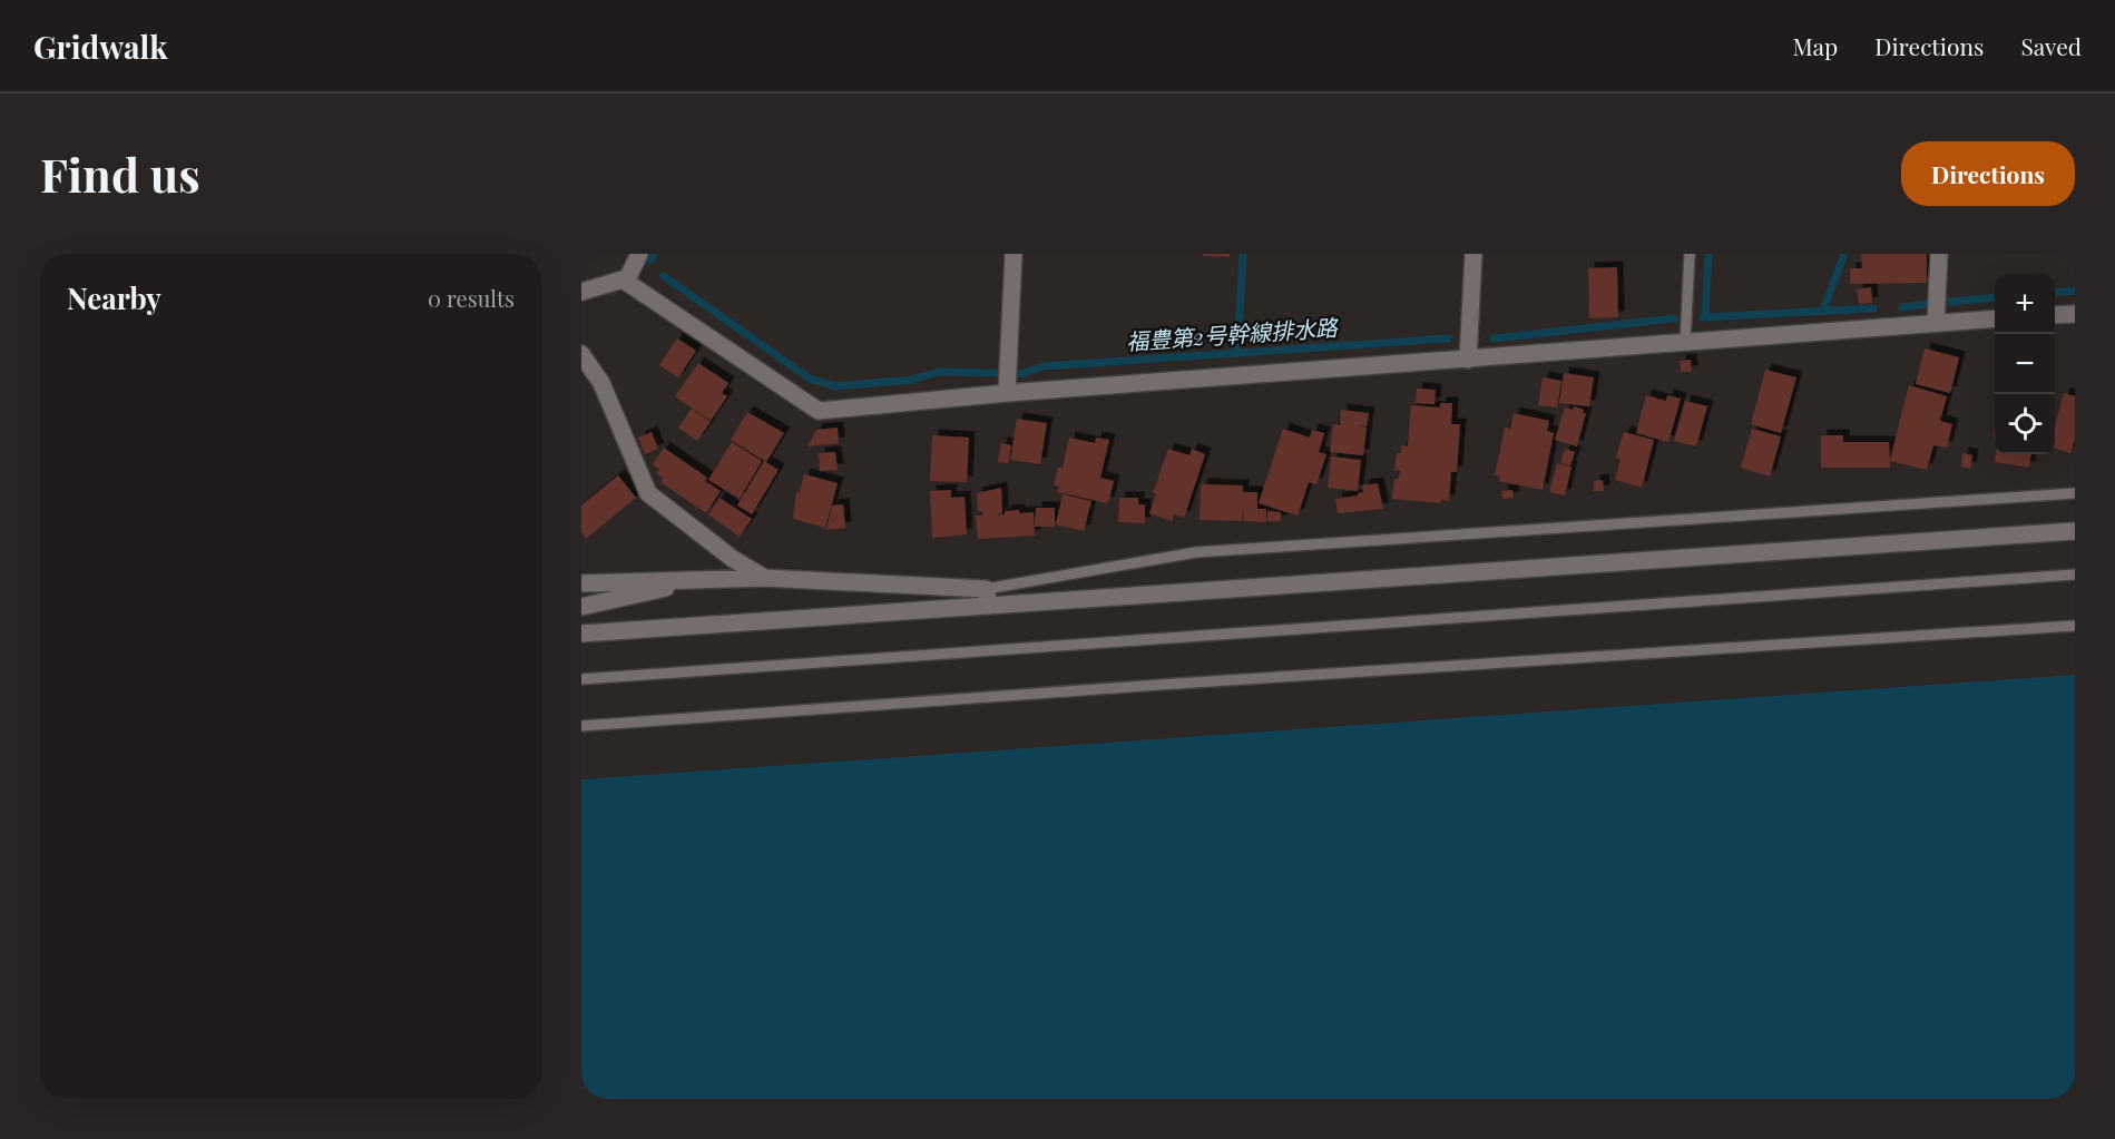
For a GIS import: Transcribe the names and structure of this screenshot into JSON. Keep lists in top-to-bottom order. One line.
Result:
{"water":["福豊第2号幹線排水路"],"page":{"header":"Gridwalk","nav":["Map","Directions","Saved"],"buttons":"Directions","title":"Find us","heading":["Nearby","0 results"],"map_buttons":["+","−"]}}
